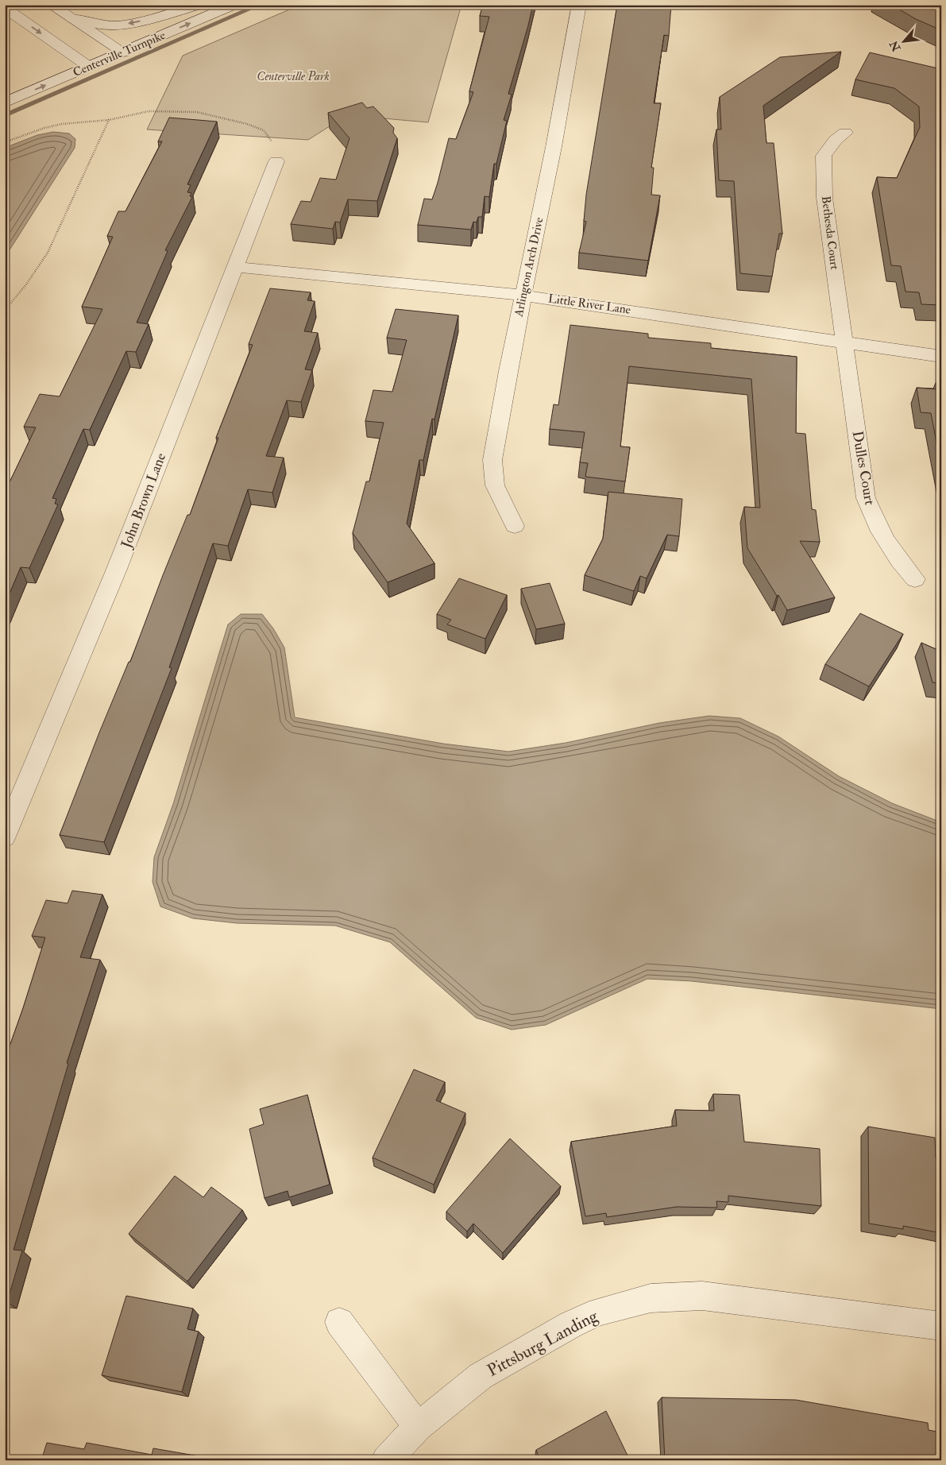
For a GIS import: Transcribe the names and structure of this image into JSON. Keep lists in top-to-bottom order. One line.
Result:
{"streets":{"street":["Centerville Turnpike","Bethesda Court","Arlington Arch Drive","Little River Lane","Dulles Court","John Brown Lane","Pittsburg Landing"]},"crossings":[["Bethesda Court","Little River Lane"],["Bethesda Court","Dulles Court"],["Arlington Arch Drive","Little River Lane"],["Little River Lane","Dulles Court"],["Little River Lane","John Brown Lane"]],"parks":["Centerville Park"],"north":"bottom left"}
